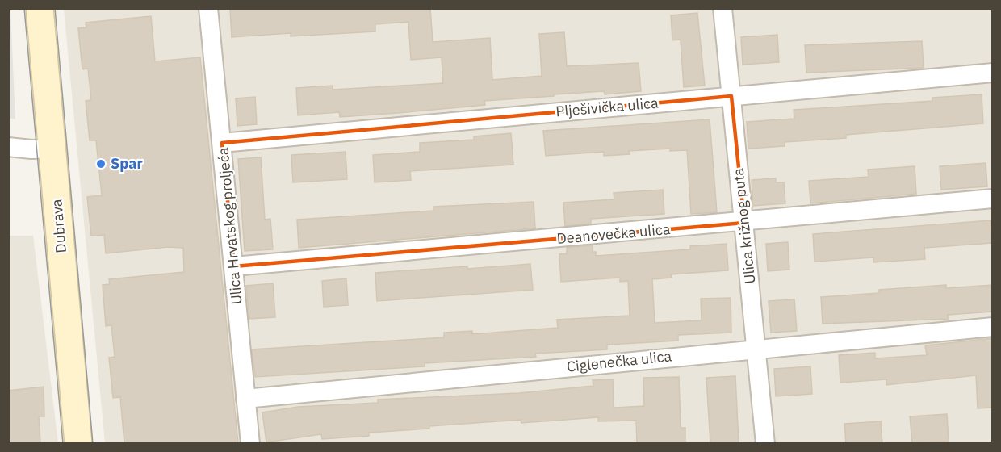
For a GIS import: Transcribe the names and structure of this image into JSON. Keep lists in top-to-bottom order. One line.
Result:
{"streets":{"main road":["Dubrava"],"street":["Plješivička ulica","Ulica Hrvatskog proljeća","Ulica križnog puta","Deanovečka ulica","Ciglenečka ulica"]},"crossings":[["Plješivička ulica","Ulica Hrvatskog proljeća"],["Plješivička ulica","Ulica križnog puta"],["Ulica Hrvatskog proljeća","Deanovečka ulica"],["Ulica Hrvatskog proljeća","Ciglenečka ulica"],["Ulica križnog puta","Deanovečka ulica"],["Ulica križnog puta","Ciglenečka ulica"]],"places":["Spar"]}
